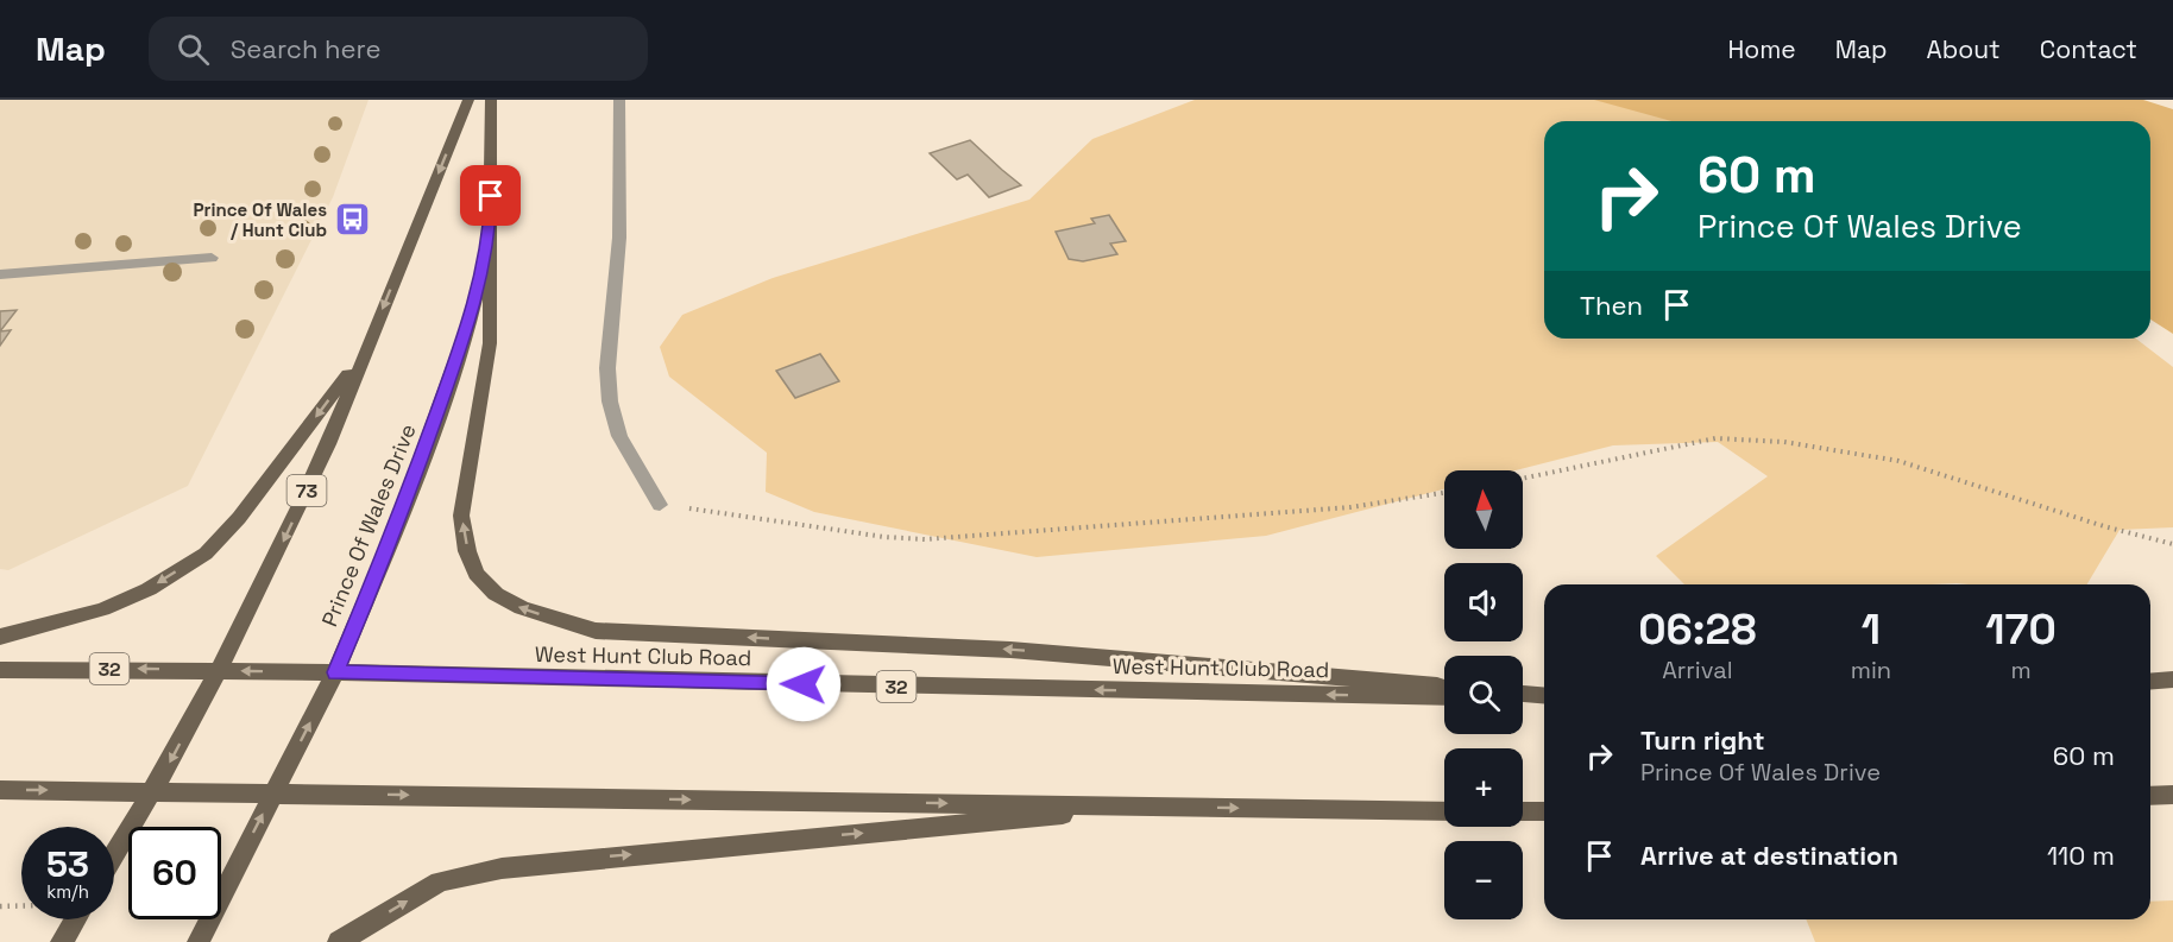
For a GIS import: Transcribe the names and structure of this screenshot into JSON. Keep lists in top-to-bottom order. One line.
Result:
{"streets":{"main road":["73","Prince Of Wales Drive","West Hunt Club Road","32"]},"crossings":[["73","West Hunt Club Road"],["Prince Of Wales Drive","West Hunt Club Road"]],"places":{"bus stop":["Prince Of Wales / Hunt Club"]},"north":"top","page":{"header":"Map","search":"Search here","nav":["Home","Map","About","Contact"],"turn":["60 m","Prince Of Wales Drive"],"then":"Then","map_buttons":["+","−"],"eta":["06:28","Arrival","1","min","170","m"],"list":[{"name":"Turn right","note":"Prince Of Wales Drive","value":"60 m"},{"name":"Arrive at destination","value":"110 m"}],"speed":"53 km/h","limit":"60"}}
